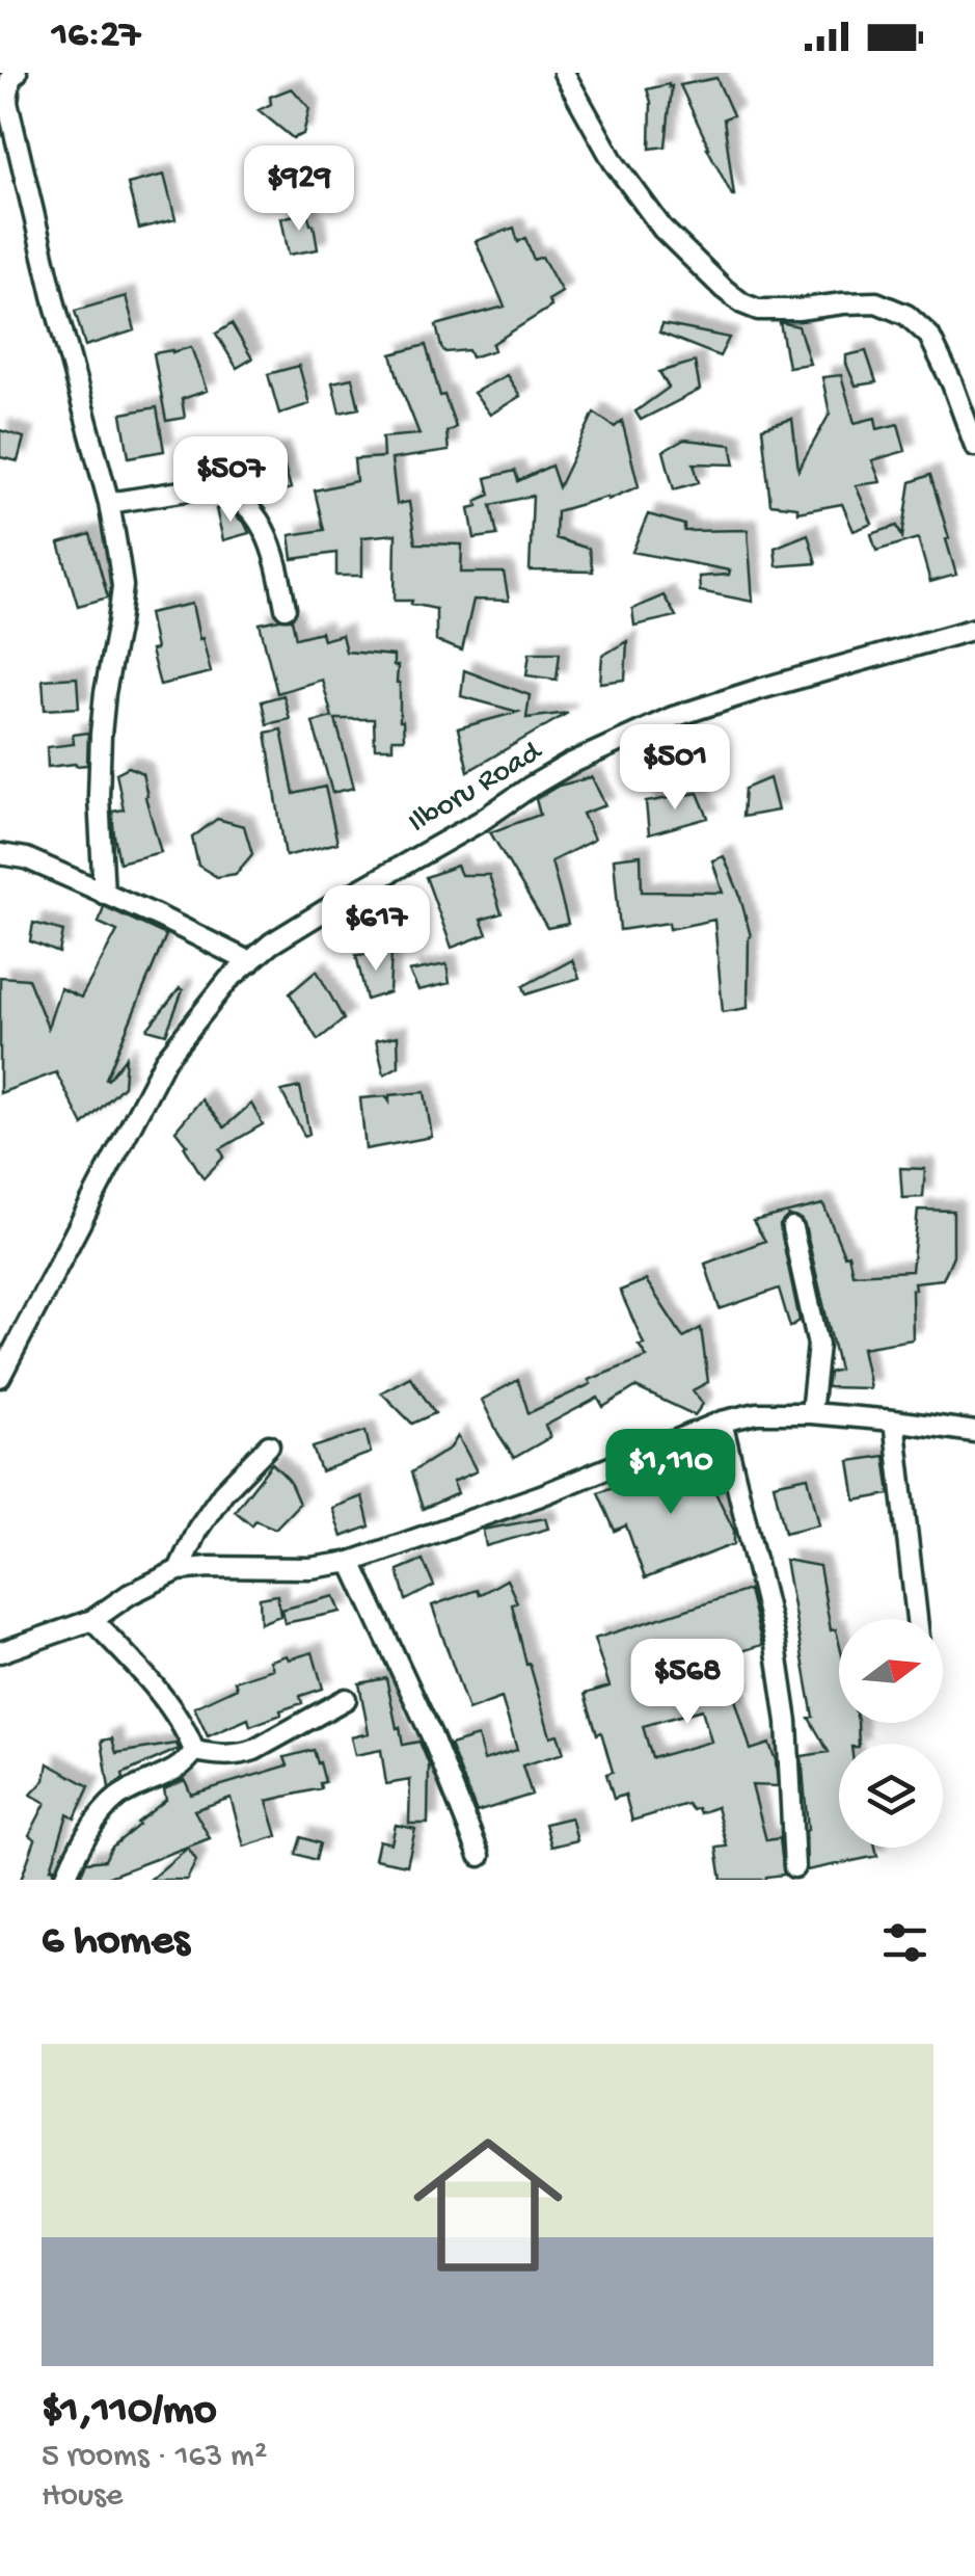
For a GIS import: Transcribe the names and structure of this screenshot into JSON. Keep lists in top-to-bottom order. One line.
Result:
{"streets":{"street":["Ilboru Road"]},"north":"right","page":{"status":"16:27","price":["$929","$507","$501","$617","$1,110","$568"],"heading":"6 homes","list":[{"name":"$1,110/mo","note":"5 rooms · 163 m² · House"}]}}
